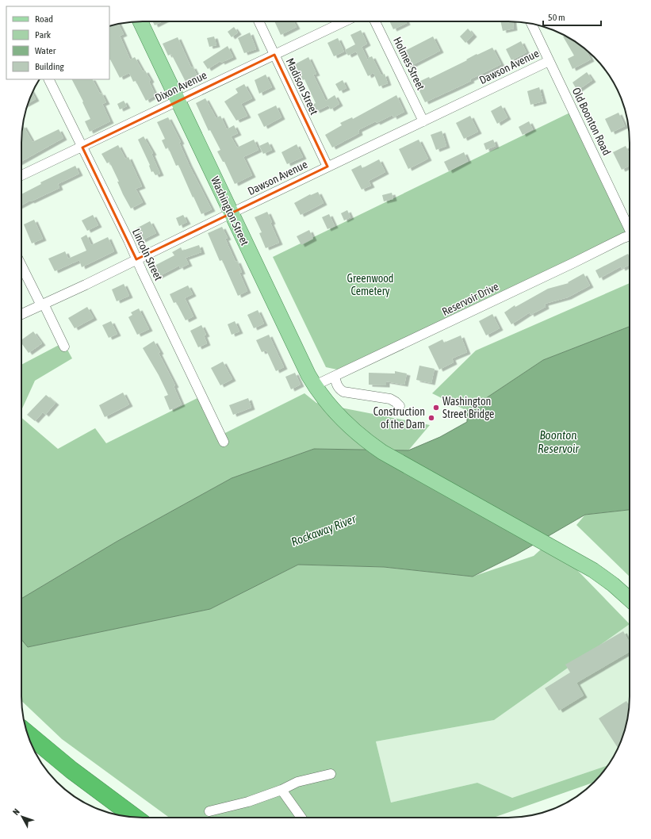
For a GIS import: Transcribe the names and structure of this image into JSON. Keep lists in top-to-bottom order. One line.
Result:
{"streets":{"main road":["Washington Street"],"street":["Holmes Street","Dawson Avenue","Dixon Avenue","Madison Street","Old Boonton Road","Lincoln Street","Reservoir Drive"]},"crossings":[["Holmes Street","Dawson Avenue"],["Dawson Avenue","Madison Street"],["Dawson Avenue","Old Boonton Road"],["Dawson Avenue","Washington Street"],["Dawson Avenue","Lincoln Street"],["Dixon Avenue","Madison Street"],["Dixon Avenue","Washington Street"],["Dixon Avenue","Lincoln Street"],["Washington Street","Reservoir Drive"]],"water":["Boonton Reservoir","Rockaway River"],"parks":["Greenwood Cemetery"],"places":["Washington Street Bridge","Construction of the Dam"],"legend":["Road","Park","Water","Building"],"scale_bar":"50 m","north":"top left"}
